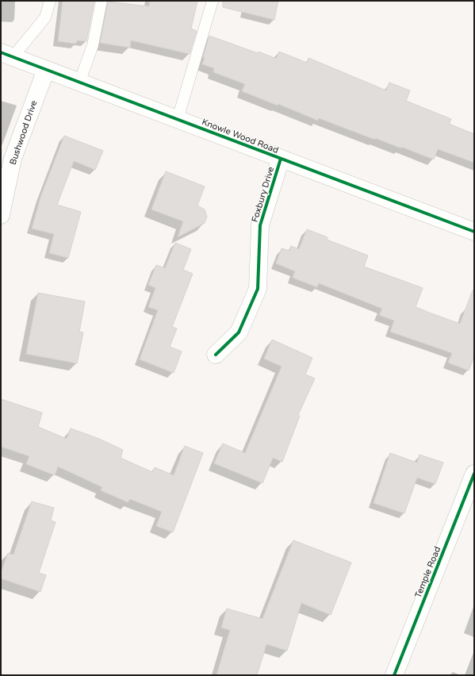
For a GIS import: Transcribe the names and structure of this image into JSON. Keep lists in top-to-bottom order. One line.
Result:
{"streets":{"street":["Bushwood Drive","Knowle Wood Road","Foxbury Drive","Temple Road"]},"crossings":[["Bushwood Drive","Knowle Wood Road"],["Knowle Wood Road","Foxbury Drive"]]}
